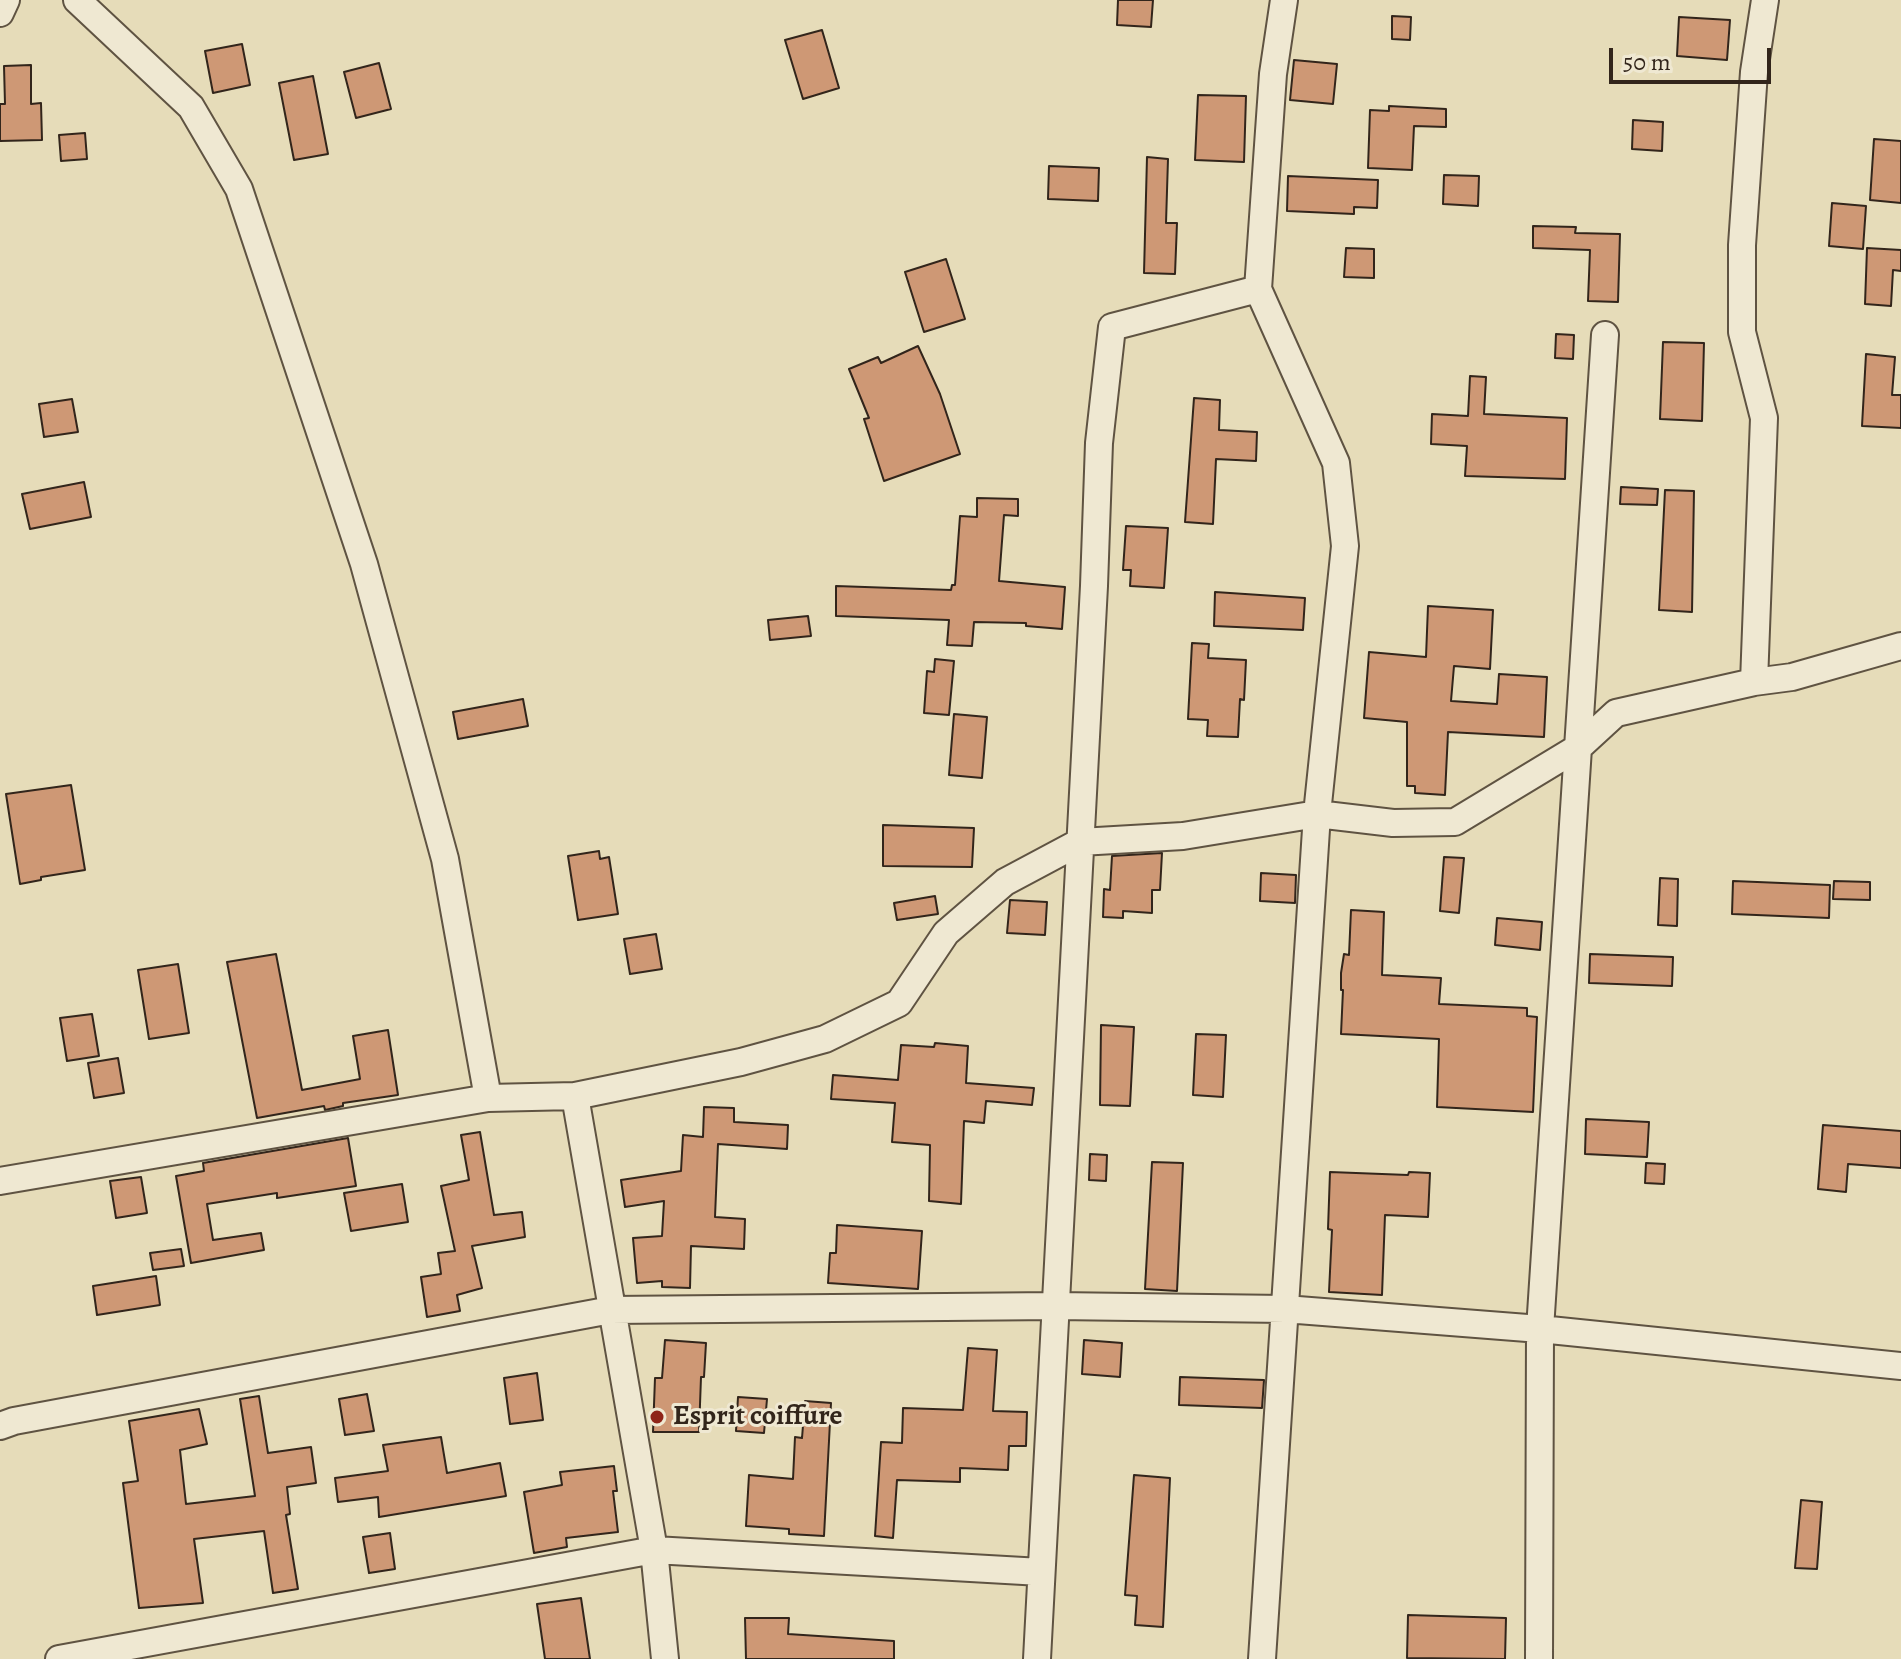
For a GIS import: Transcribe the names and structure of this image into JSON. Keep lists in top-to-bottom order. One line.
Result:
{"places":["Esprit coiffure"],"scale_bar":"50 m"}
